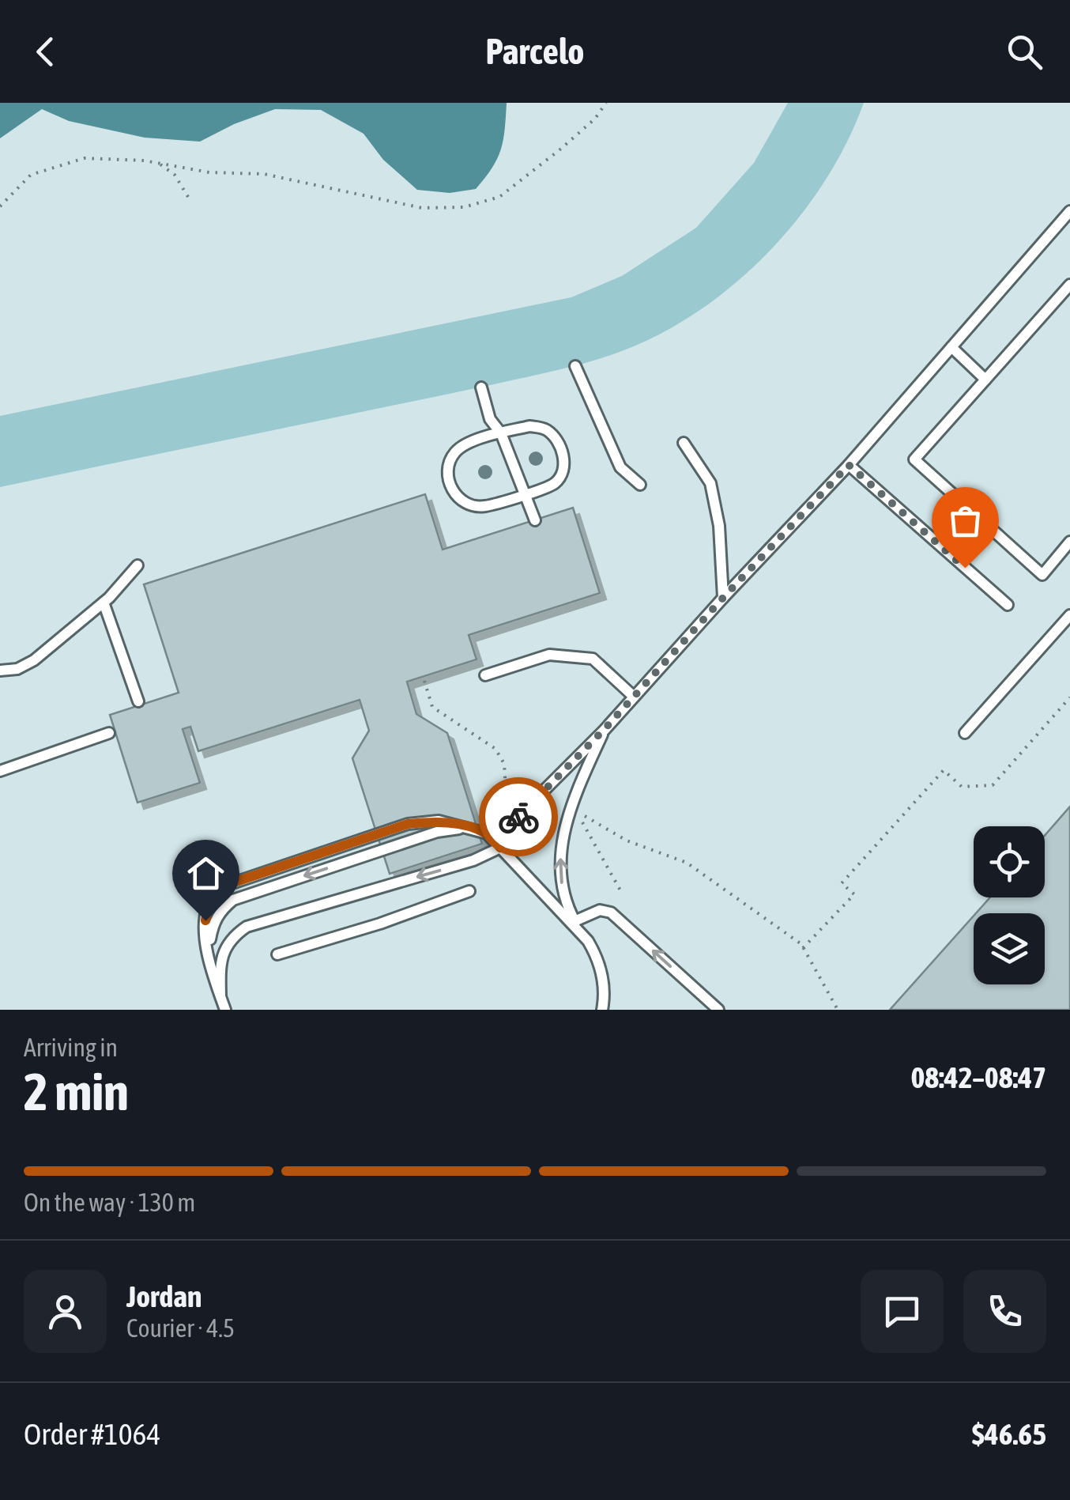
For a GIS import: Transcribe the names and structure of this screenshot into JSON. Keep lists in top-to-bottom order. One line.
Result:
{"page":{"header":"Parcelo","heading":["2 min","Arriving in","08:42–08:47"],"panel":["Jordan","Courier · 4.5","Order #1064","$46.65"],"bar":"On the way · 130 m"}}
